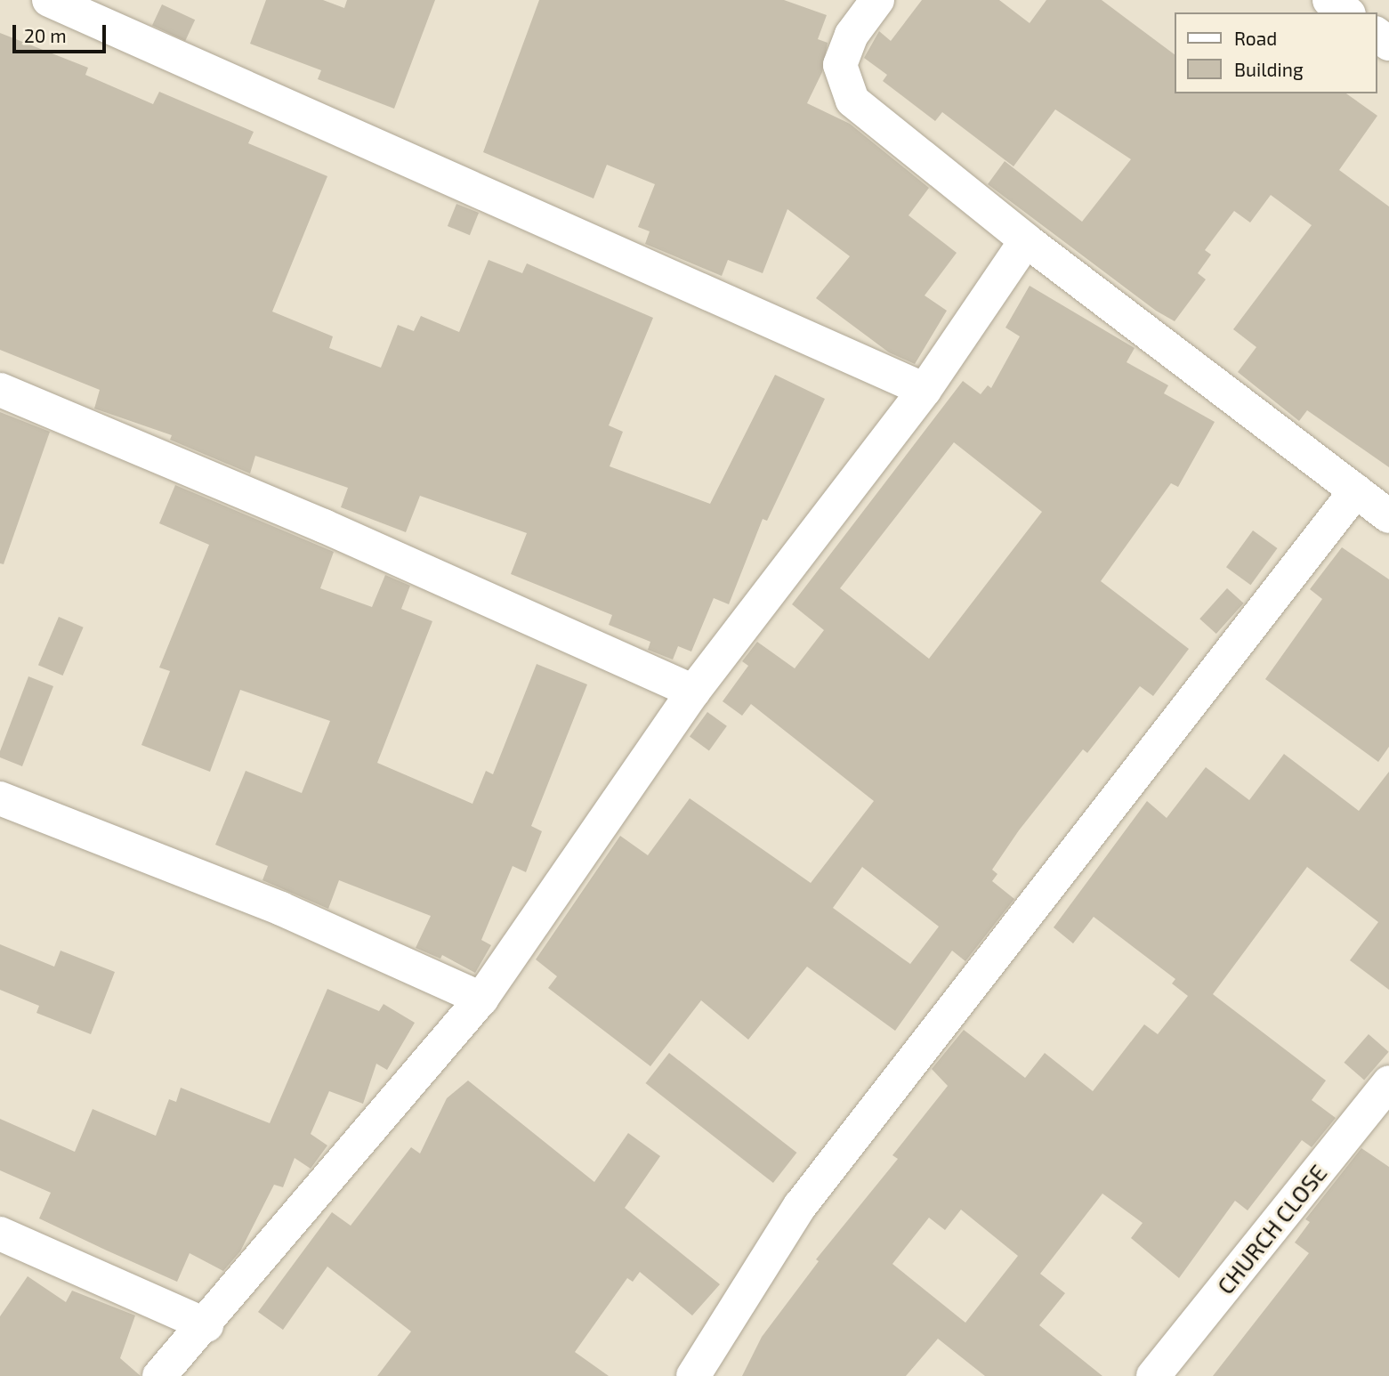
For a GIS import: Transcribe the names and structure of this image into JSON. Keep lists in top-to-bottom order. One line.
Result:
{"streets":{"street":["CHURCH CLOSE"]},"legend":["Road","Building"],"scale_bar":"20 m"}
